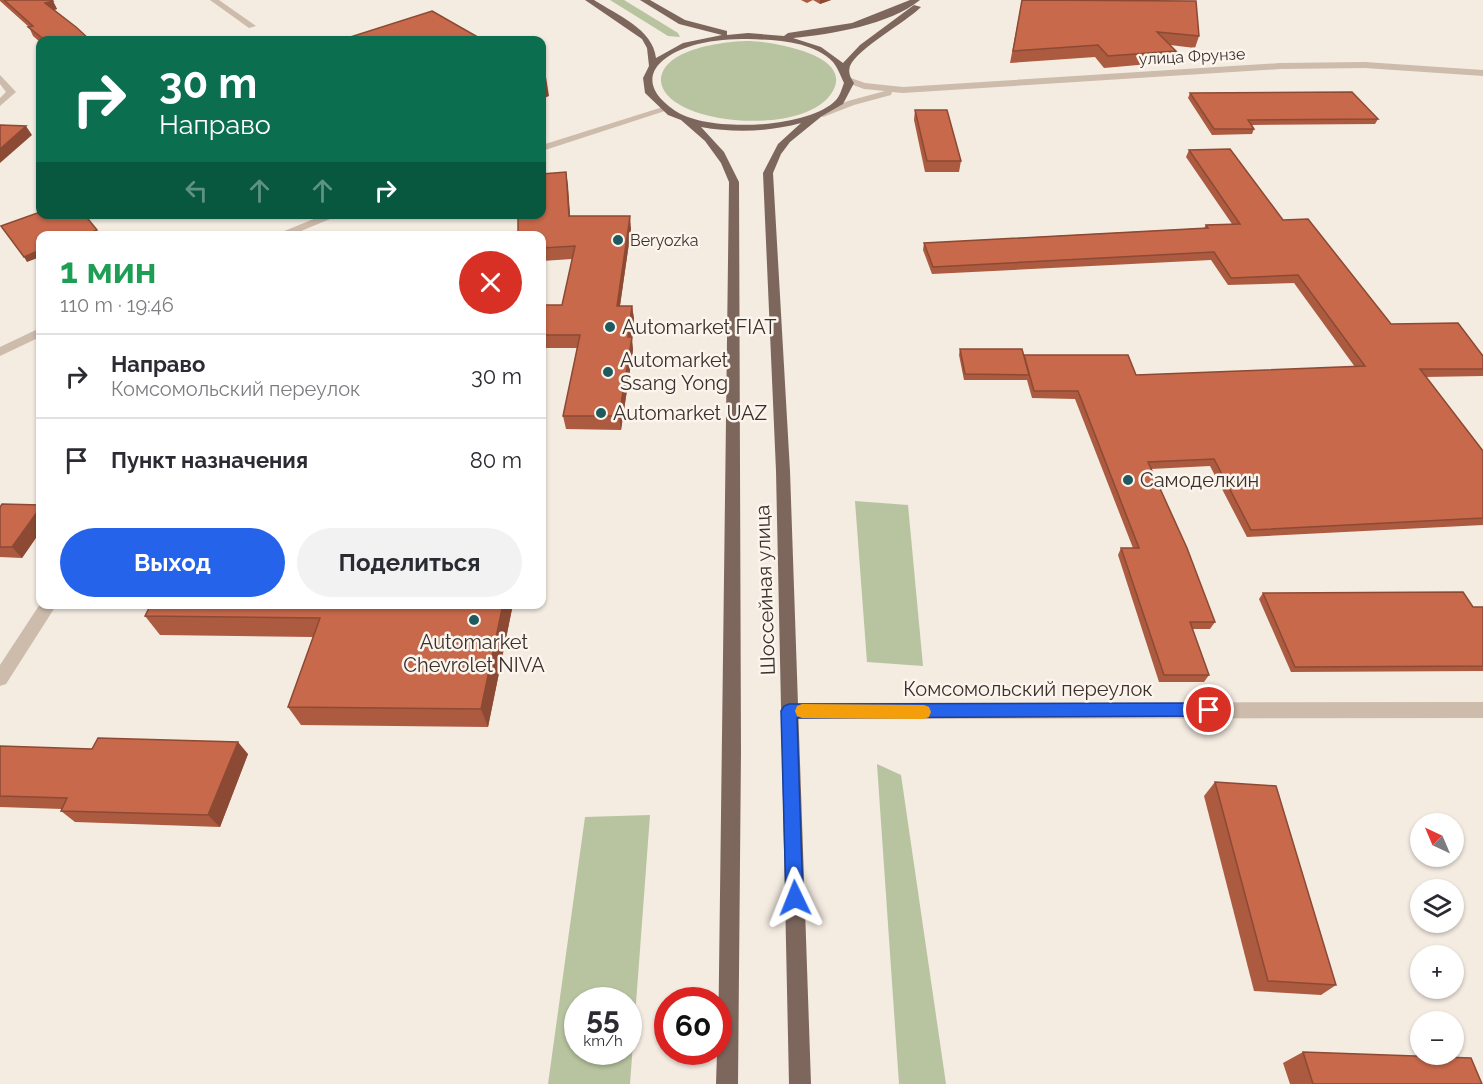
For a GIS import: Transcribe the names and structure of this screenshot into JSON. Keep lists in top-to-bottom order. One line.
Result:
{"streets":{"main road":["Шоссейная улица"],"street":["улица Фрунзе","Комсомольский переулок"]},"crossings":[["Шоссейная улица","Комсомольский переулок"]],"places":["Beryozka","Automarket FIAT","Automarket Ssang Yong","Automarket UAZ","Самоделкин","Automarket Chevrolet NIVA"],"north":"top left","page":{"turn":["30 m","Направо"],"heading":["1 мин","110 m · 19:46"],"list":[{"name":"Направо","note":"Комсомольский переулок","value":"30 m"},{"name":"Пункт назначения","value":"80 m"}],"buttons":["Выход","Поделиться"],"map_buttons":["+","−"],"speed":"55 km/h","limit":"60"}}
